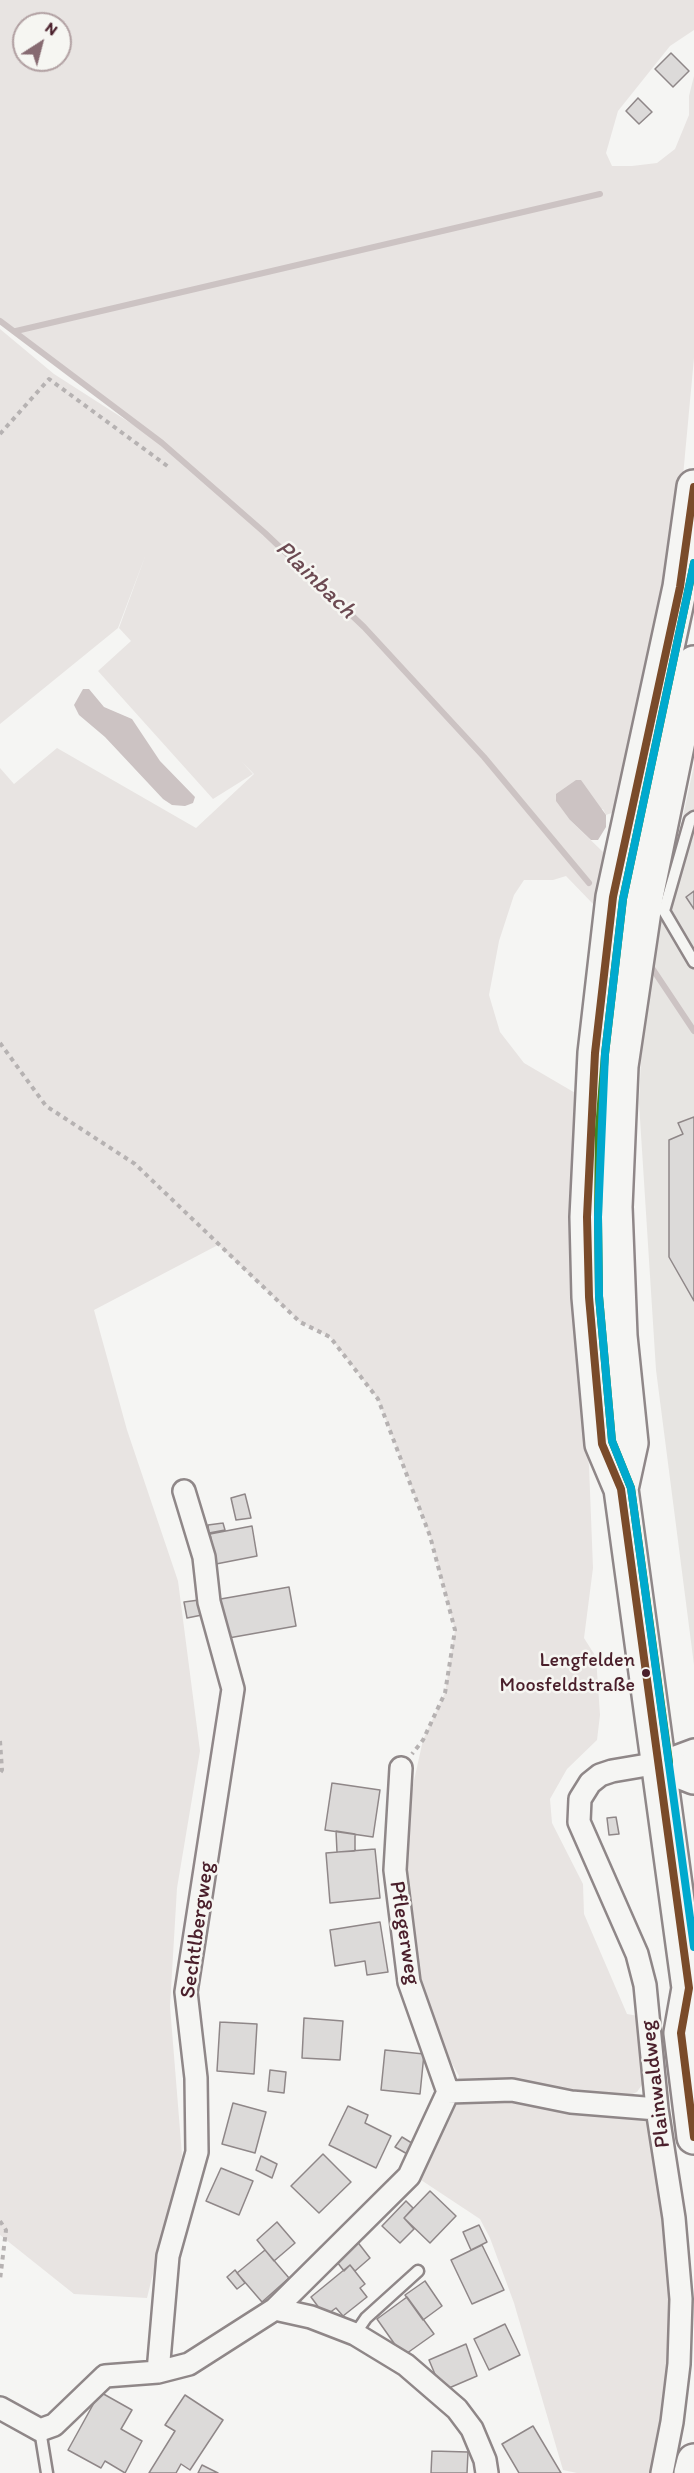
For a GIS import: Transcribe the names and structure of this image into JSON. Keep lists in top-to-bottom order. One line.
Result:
{"streets":{"street":["Sechtlbergweg","Pflegerweg","Plainwaldweg"]},"water":["Plainbach"],"places":["Lengfelden Moosfeldstraße"],"north":"top right"}
